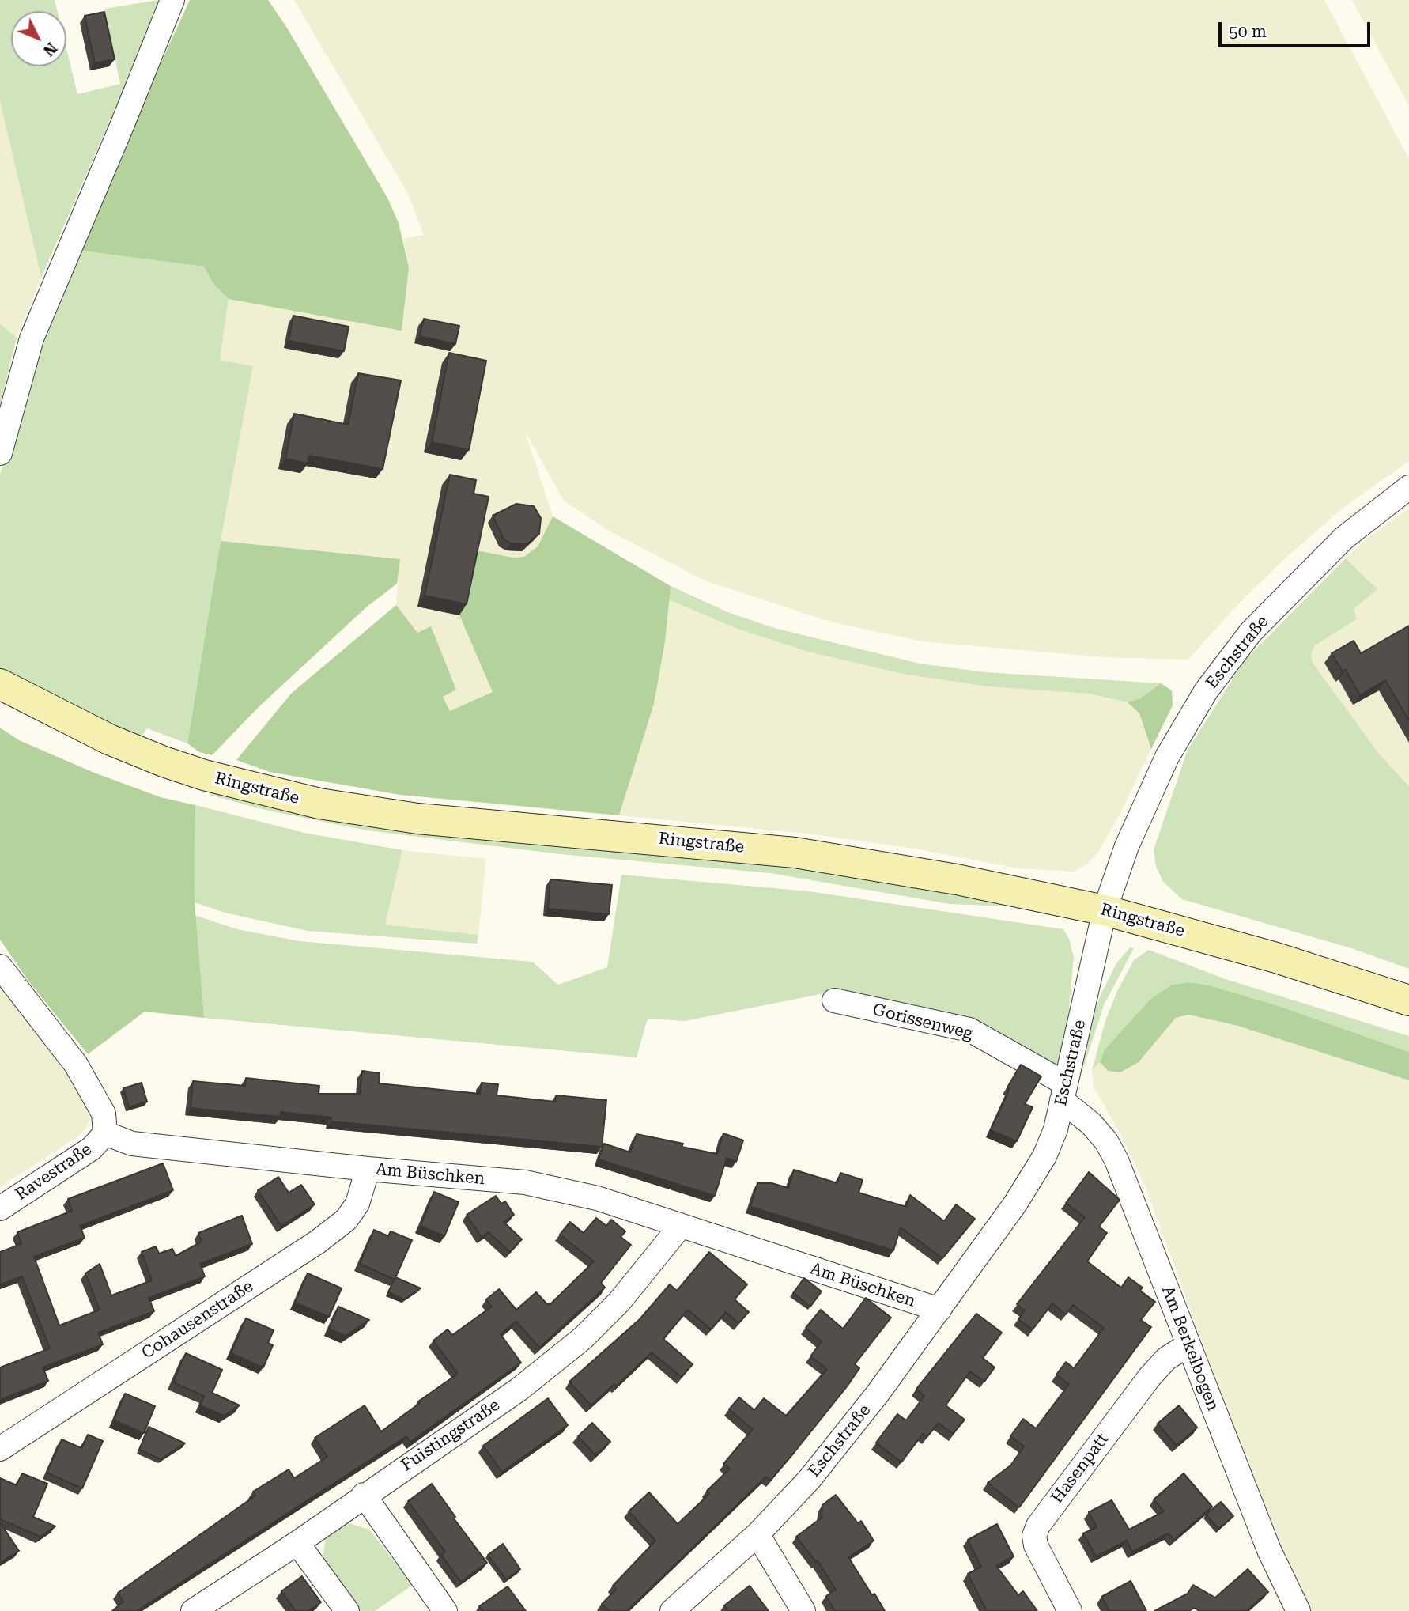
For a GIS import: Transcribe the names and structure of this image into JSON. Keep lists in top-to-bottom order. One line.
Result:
{"streets":{"main road":["Ringstraße"],"street":["Eschstraße","Gorissenweg","Ravestraße","Am Büschken","Cohausenstraße","Am Berkelbogen","Fuistingstraße","Hasenpatt"]},"crossings":[["Eschstraße","Ringstraße"],["Eschstraße","Gorissenweg"],["Eschstraße","Am Büschken"],["Eschstraße","Am Berkelbogen"],["Gorissenweg","Am Berkelbogen"],["Ravestraße","Am Büschken"],["Am Büschken","Cohausenstraße"],["Am Büschken","Fuistingstraße"],["Am Berkelbogen","Hasenpatt"]],"scale_bar":"50 m","north":"bottom right"}
